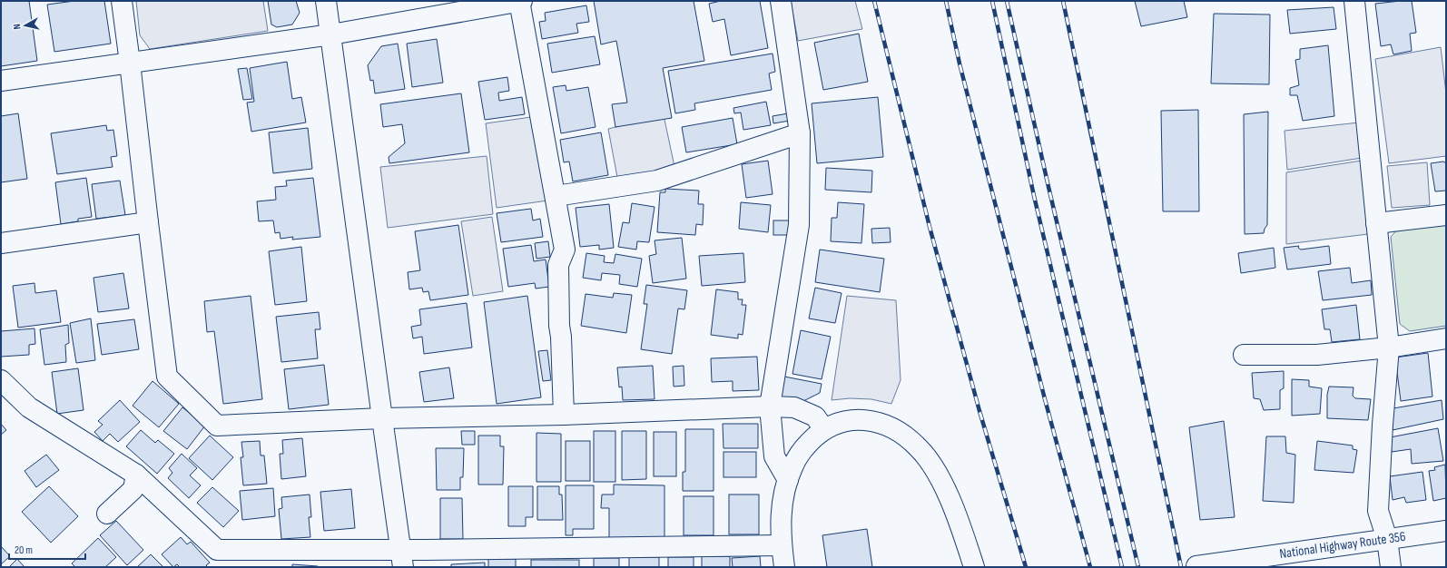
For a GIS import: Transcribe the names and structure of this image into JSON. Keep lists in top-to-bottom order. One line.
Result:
{"streets":{"main road":["National Highway Route 356"]},"scale_bar":"20 m","north":"left"}
